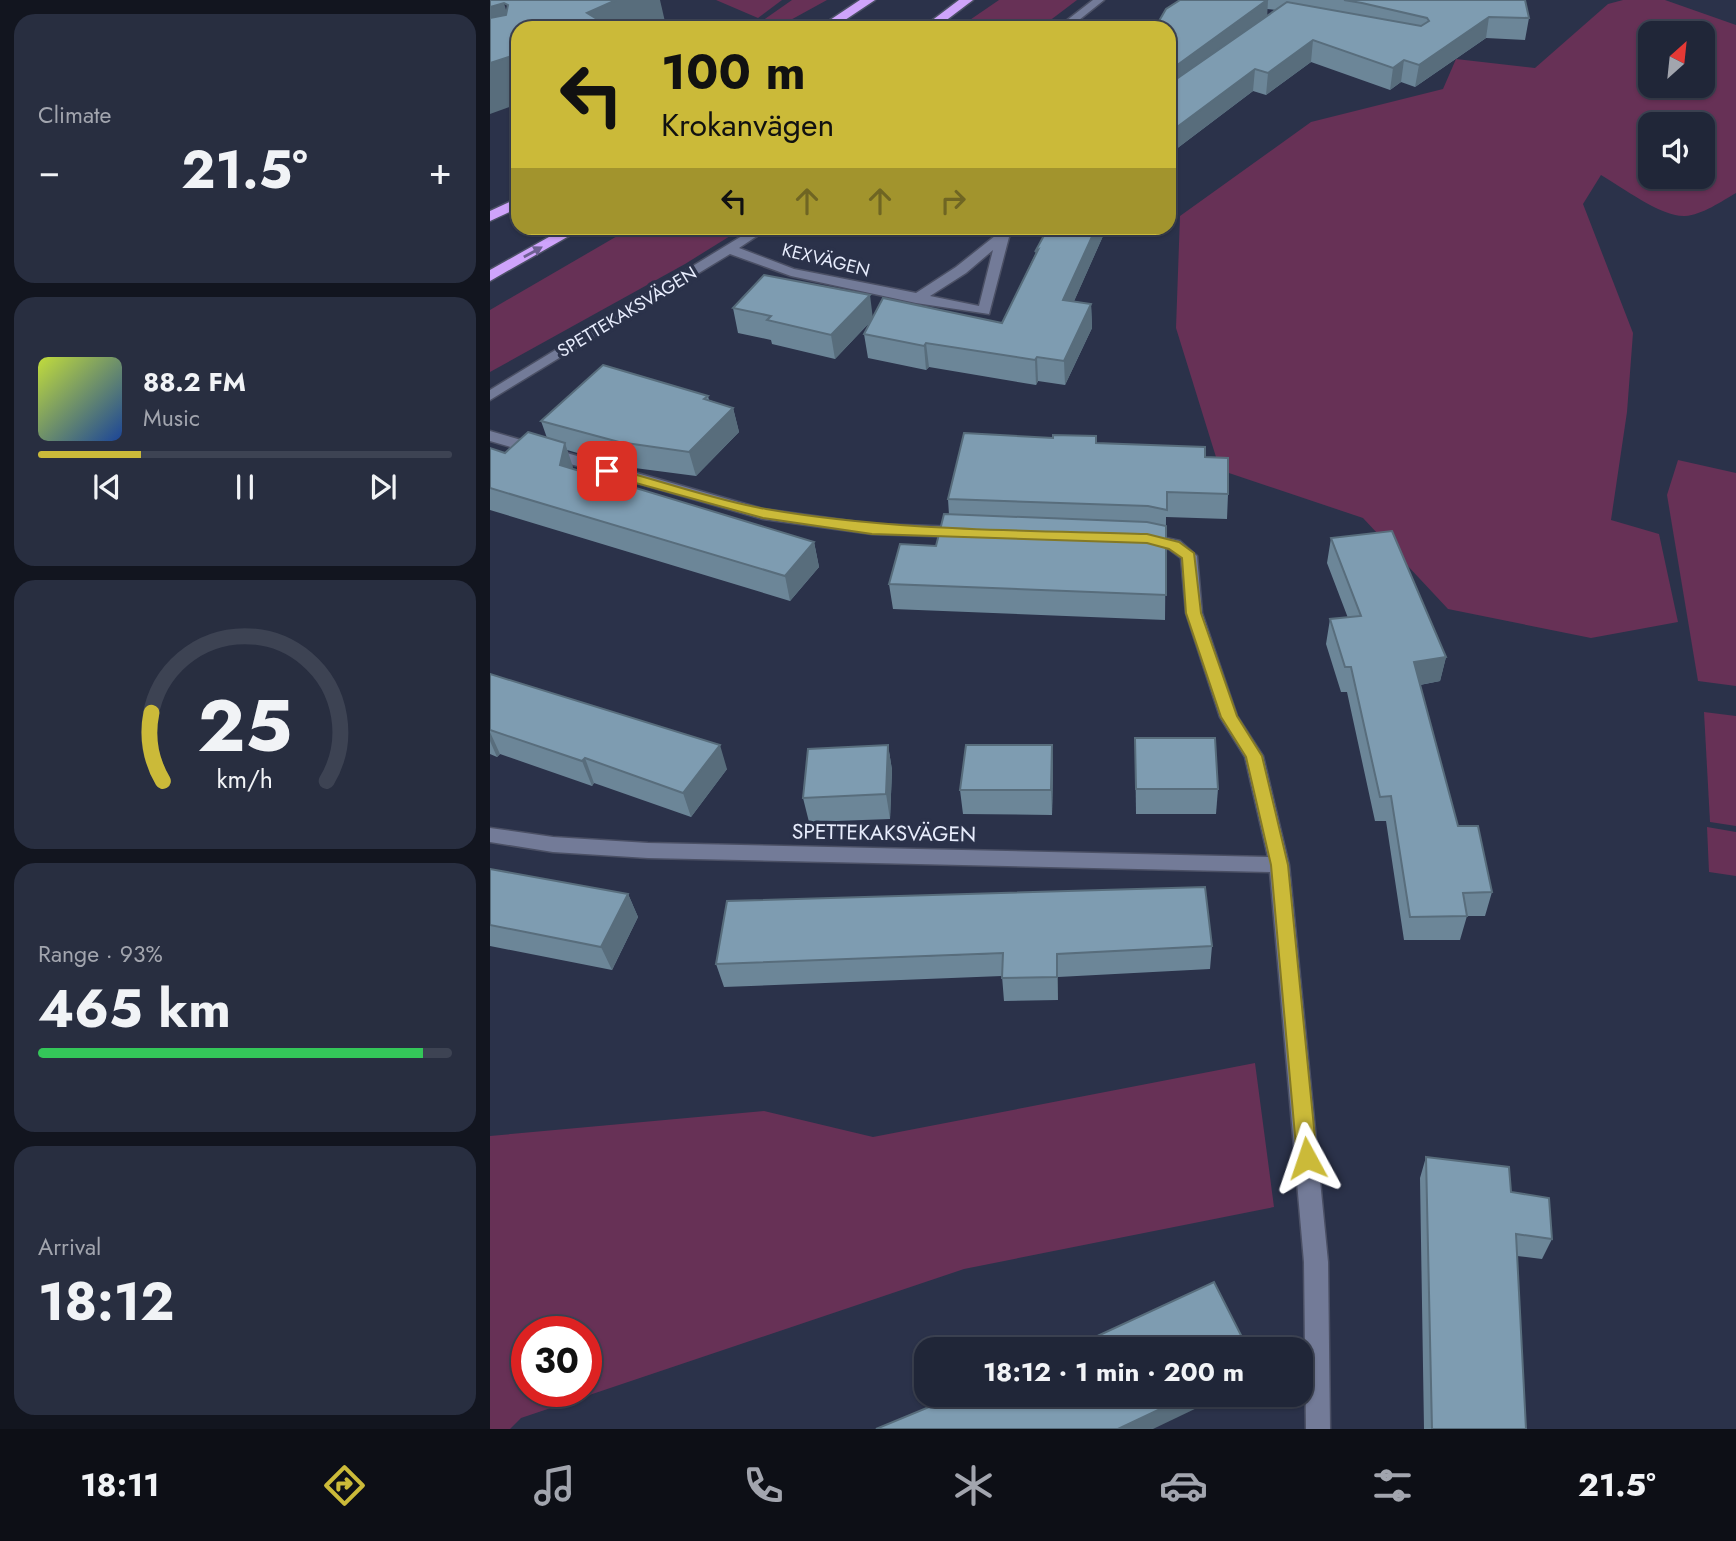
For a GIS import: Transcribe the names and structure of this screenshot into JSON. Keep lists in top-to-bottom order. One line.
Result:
{"streets":{"street":["KEXVÄGEN","SPETTEKAKSVÄGEN"]},"crossings":[["KEXVÄGEN","SPETTEKAKSVÄGEN"]],"north":"top right","page":{"tile":["Climate",["Range · 93%","465 km"],["Arrival","18:12"]],"turn":["100 m","Krokanvägen"],"heat":["−","21.5°","+"],"song":["88.2 FM","Music"],"limit":"30","trip":"18:12 · 1 min · 200 m","tabs":["18:11","21.5°"],"gauge":["25","km/h"]}}
